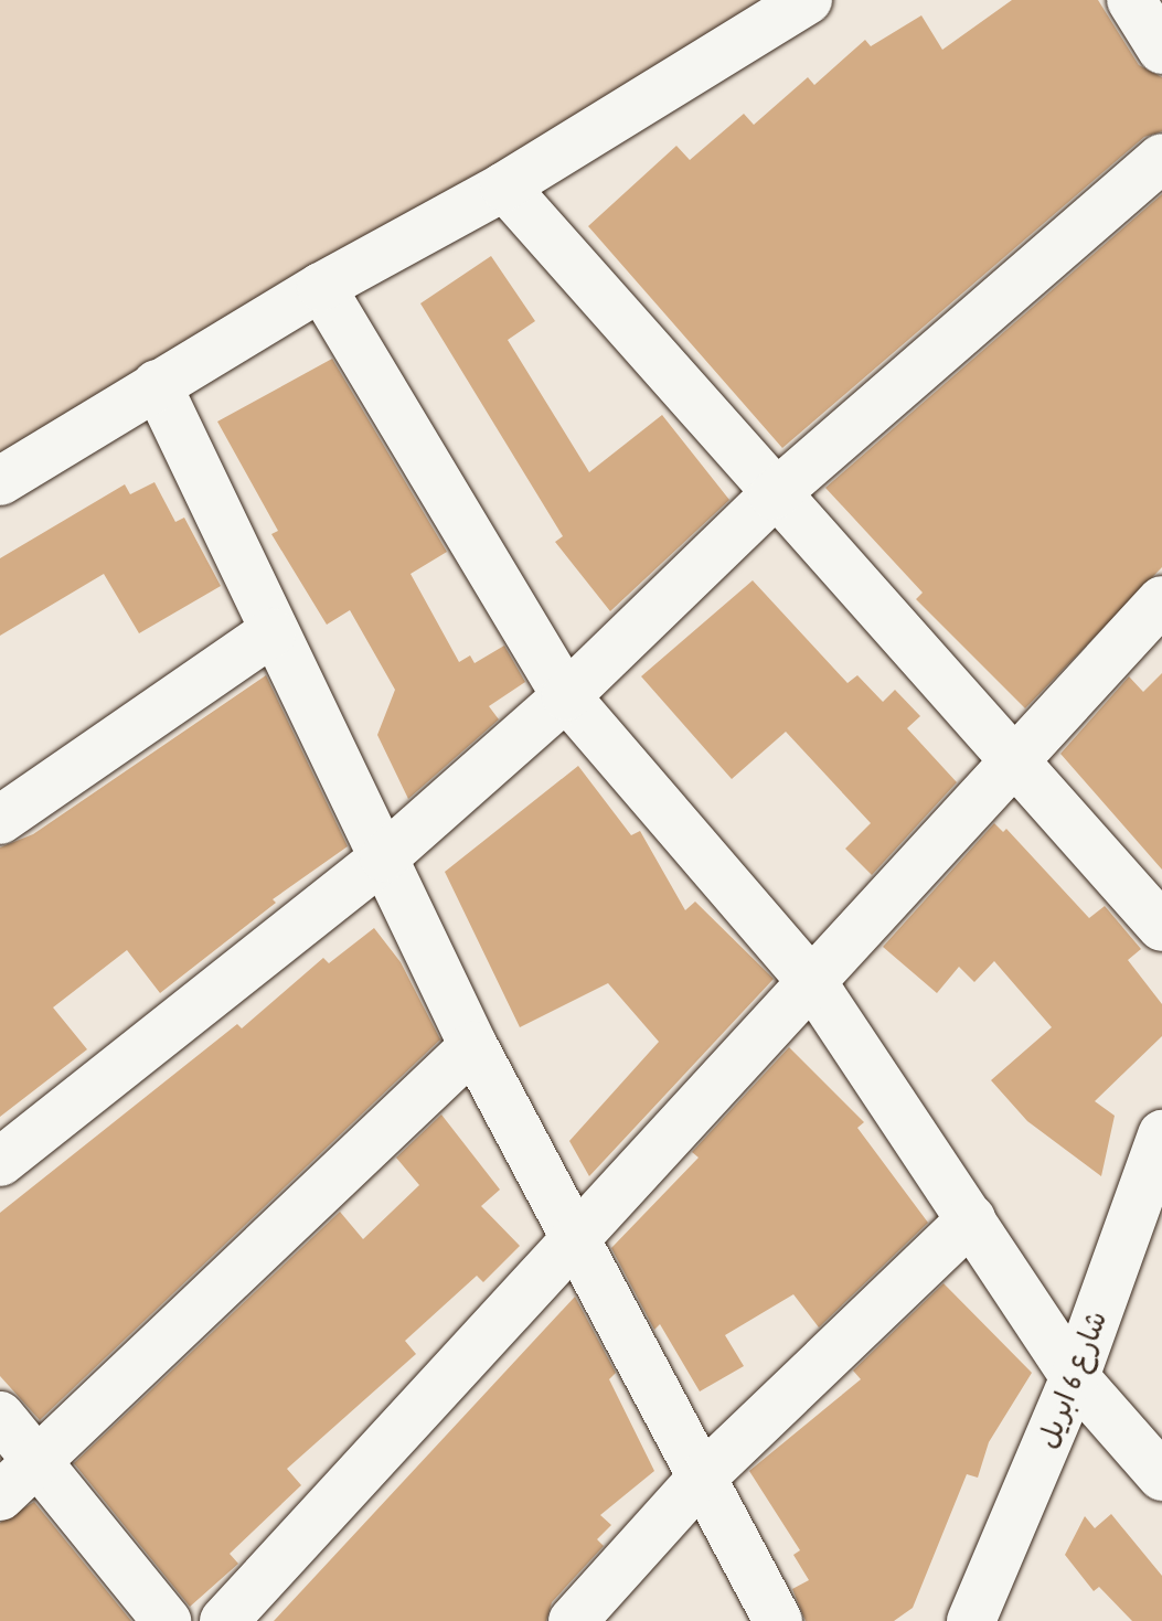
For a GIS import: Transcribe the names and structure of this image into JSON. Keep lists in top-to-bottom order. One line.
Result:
{"streets":{"street":["شارع 6 ابريل"]}}
